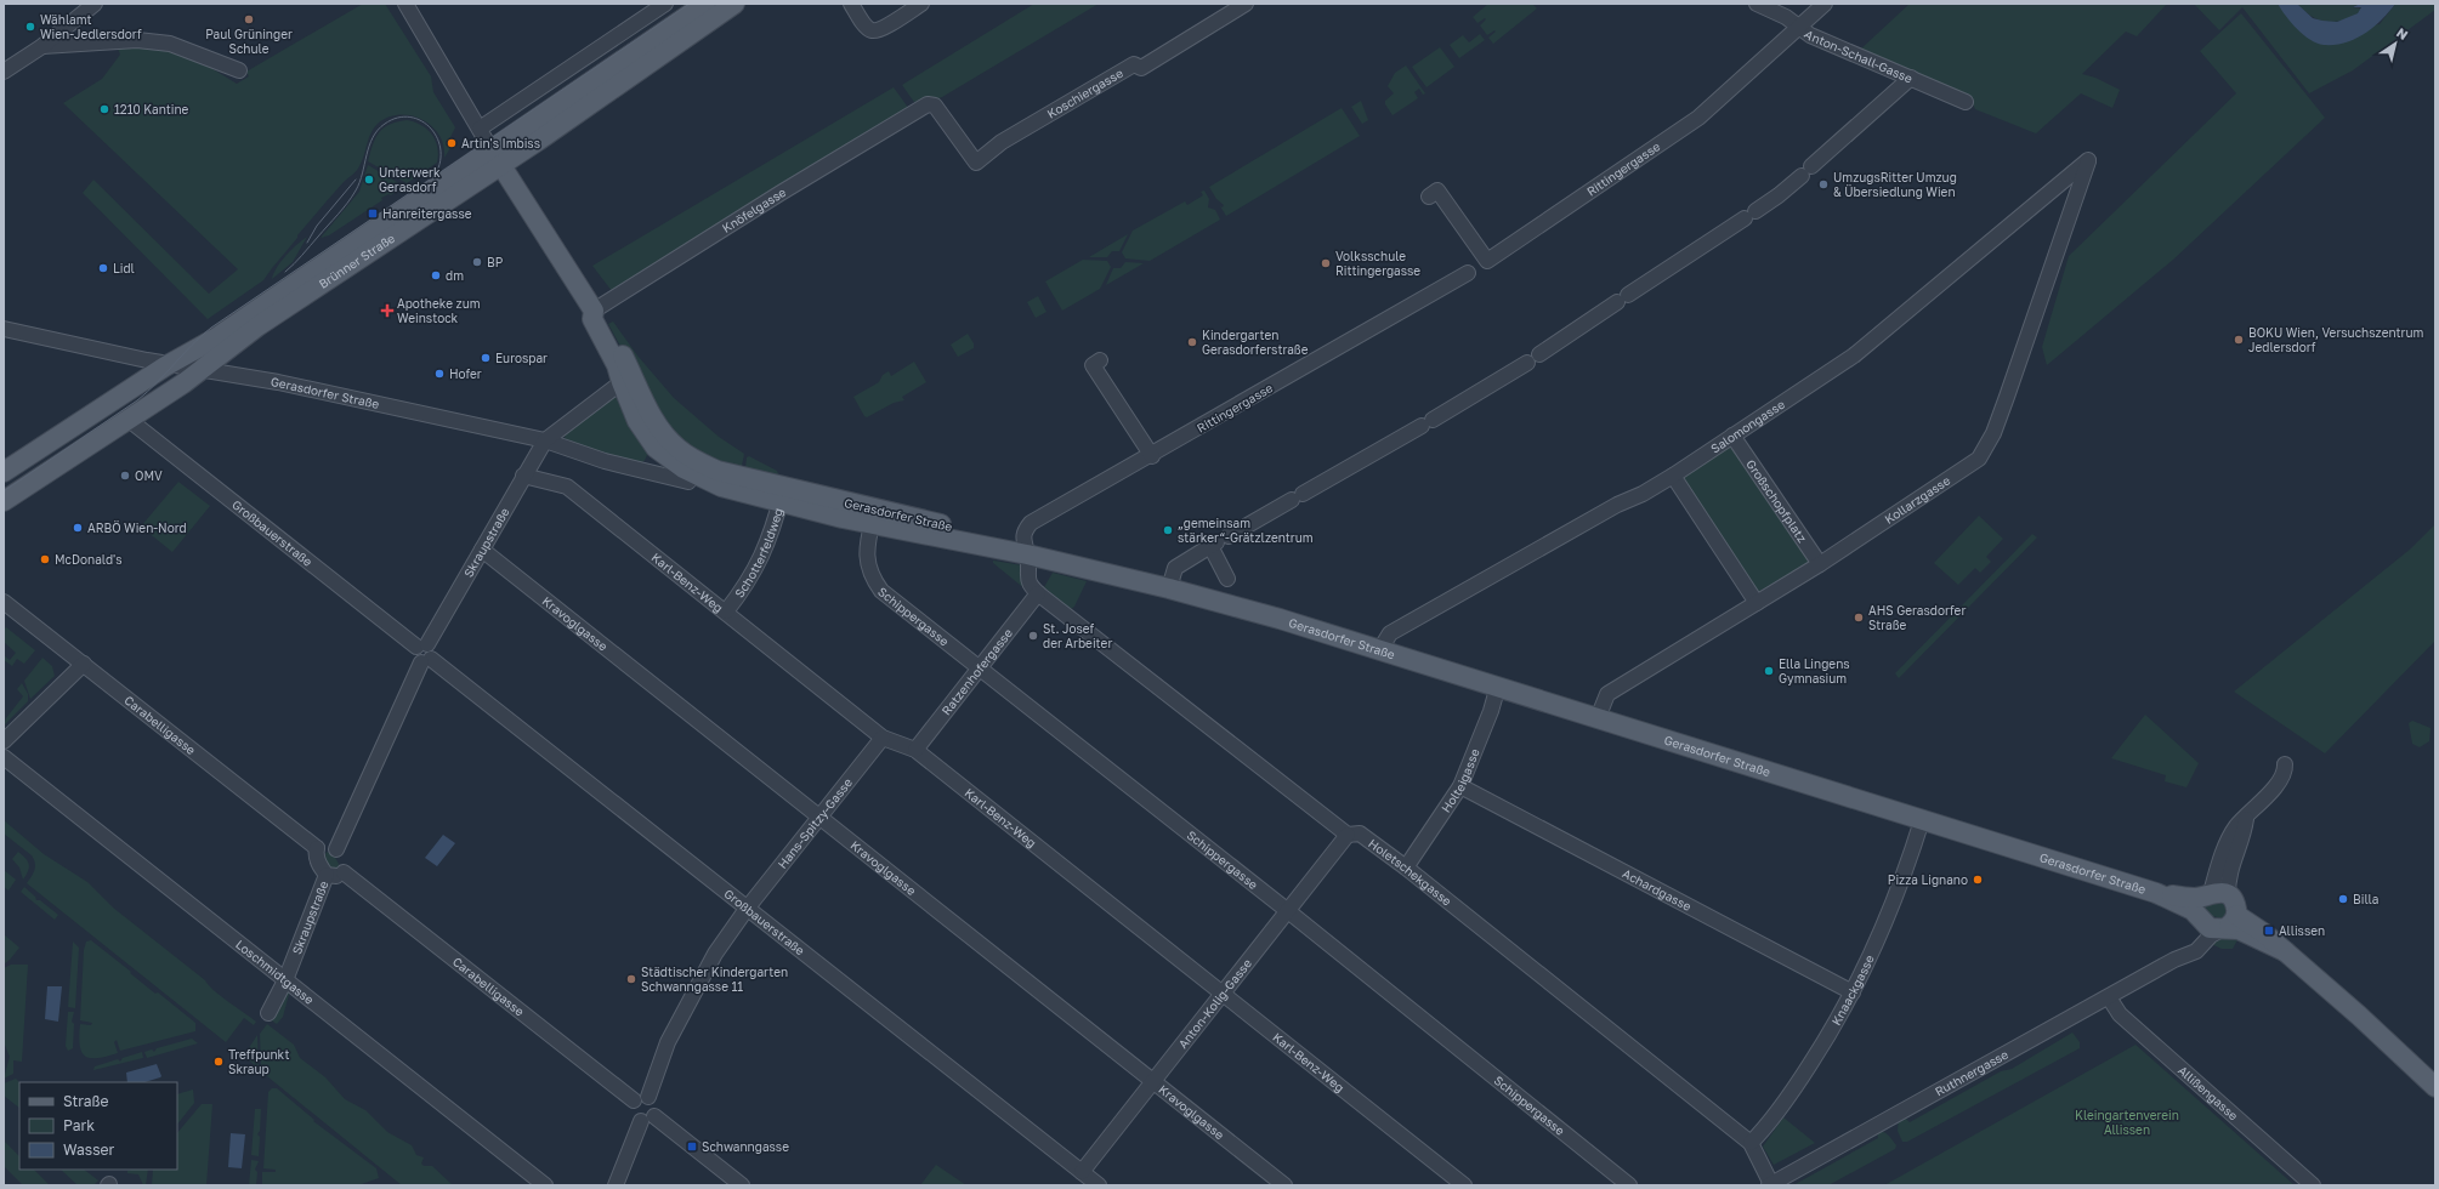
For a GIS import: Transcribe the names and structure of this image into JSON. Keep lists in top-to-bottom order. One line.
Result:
{"streets":{"main road":["Brünner Straße","Gerasdorfer Straße"],"street":["Anton-Schall-Gasse","Koschiergasse","Rittingergasse","Knöfelgasse","Salomongasse","Großschopfplatz","Kollarzgasse","Großbauerstraße","Skraupstraße","Schotterfeldweg","Karl-Benz-Weg","Schippergasse","Kravoglgasse","Ratzenhofergasse","Carabelligasse","Holteigasse","Hans-Spitzy-Gasse","Holetschekgasse","Achardgasse","Loschmidtgasse","Knaackgasse","Anton-Kolig-Gasse","Ruthnergasse","Allißengasse"]},"crossings":[["Anton-Schall-Gasse","Rittingergasse"],["Koschiergasse","Knöfelgasse"],["Rittingergasse","Gerasdorfer Straße"],["Rittingergasse","Holetschekgasse"],["Knöfelgasse","Gerasdorfer Straße"],["Brünner Straße","Gerasdorfer Straße"],["Brünner Straße","Großbauerstraße"],["Gerasdorfer Straße","Salomongasse"],["Gerasdorfer Straße","Kollarzgasse"],["Gerasdorfer Straße","Skraupstraße"],["Gerasdorfer Straße","Schotterfeldweg"],["Gerasdorfer Straße","Schippergasse"],["Gerasdorfer Straße","Holteigasse"],["Gerasdorfer Straße","Holetschekgasse"],["Gerasdorfer Straße","Knaackgasse"],["Gerasdorfer Straße","Ruthnergasse"],["Salomongasse","Großschopfplatz"],["Salomongasse","Kollarzgasse"],["Großschopfplatz","Kollarzgasse"],["Großbauerstraße","Skraupstraße"],["Großbauerstraße","Hans-Spitzy-Gasse"],["Großbauerstraße","Anton-Kolig-Gasse"],["Skraupstraße","Karl-Benz-Weg"],["Skraupstraße","Kravoglgasse"],["Skraupstraße","Carabelligasse"],["Skraupstraße","Loschmidtgasse"],["Schotterfeldweg","Karl-Benz-Weg"],["Karl-Benz-Weg","Ratzenhofergasse"],["Karl-Benz-Weg","Hans-Spitzy-Gasse"],["Karl-Benz-Weg","Anton-Kolig-Gasse"],["Schippergasse","Ratzenhofergasse"],["Schippergasse","Anton-Kolig-Gasse"],["Kravoglgasse","Hans-Spitzy-Gasse"],["Kravoglgasse","Anton-Kolig-Gasse"],["Ratzenhofergasse","Holetschekgasse"],["Holteigasse","Holetschekgasse"],["Holteigasse","Achardgasse"],["Holetschekgasse","Knaackgasse"],["Holetschekgasse","Anton-Kolig-Gasse"],["Holetschekgasse","Ruthnergasse"],["Achardgasse","Knaackgasse"],["Ruthnergasse","Allißengasse"]],"parks":["Kleingartenverein Allissen"],"places":{"other":["Paul Grüninger Schule","Wählamt Wien-Jedlersdorf","1210 Kantine","Artin's Imbiss","Unterwerk Gerasdorf","UmzugsRitter Umzug & Übersiedlung Wien","BP","Volksschule Rittingergasse","Lidl","dm","BOKU Wien, Versuchszentrum Jedlersdorf","Kindergarten Gerasdorferstraße","Eurospar","Hofer","OMV","ARBÖ Wien-Nord","„gemeinsam stärker“-Grätzlzentrum","McDonald's","AHS Gerasdorfer Straße","St. Josef der Arbeiter","Ella Lingens Gymnasium","Pizza Lignano","Billa","Städtischer Kindergarten Schwanngasse 11","Treffpunkt Skraup"],"transit":["Hanreitergasse","Allissen","Schwanngasse"],"health":["Apotheke zum Weinstock"]},"legend":["Straße","Park","Wasser"],"north":"top right"}
